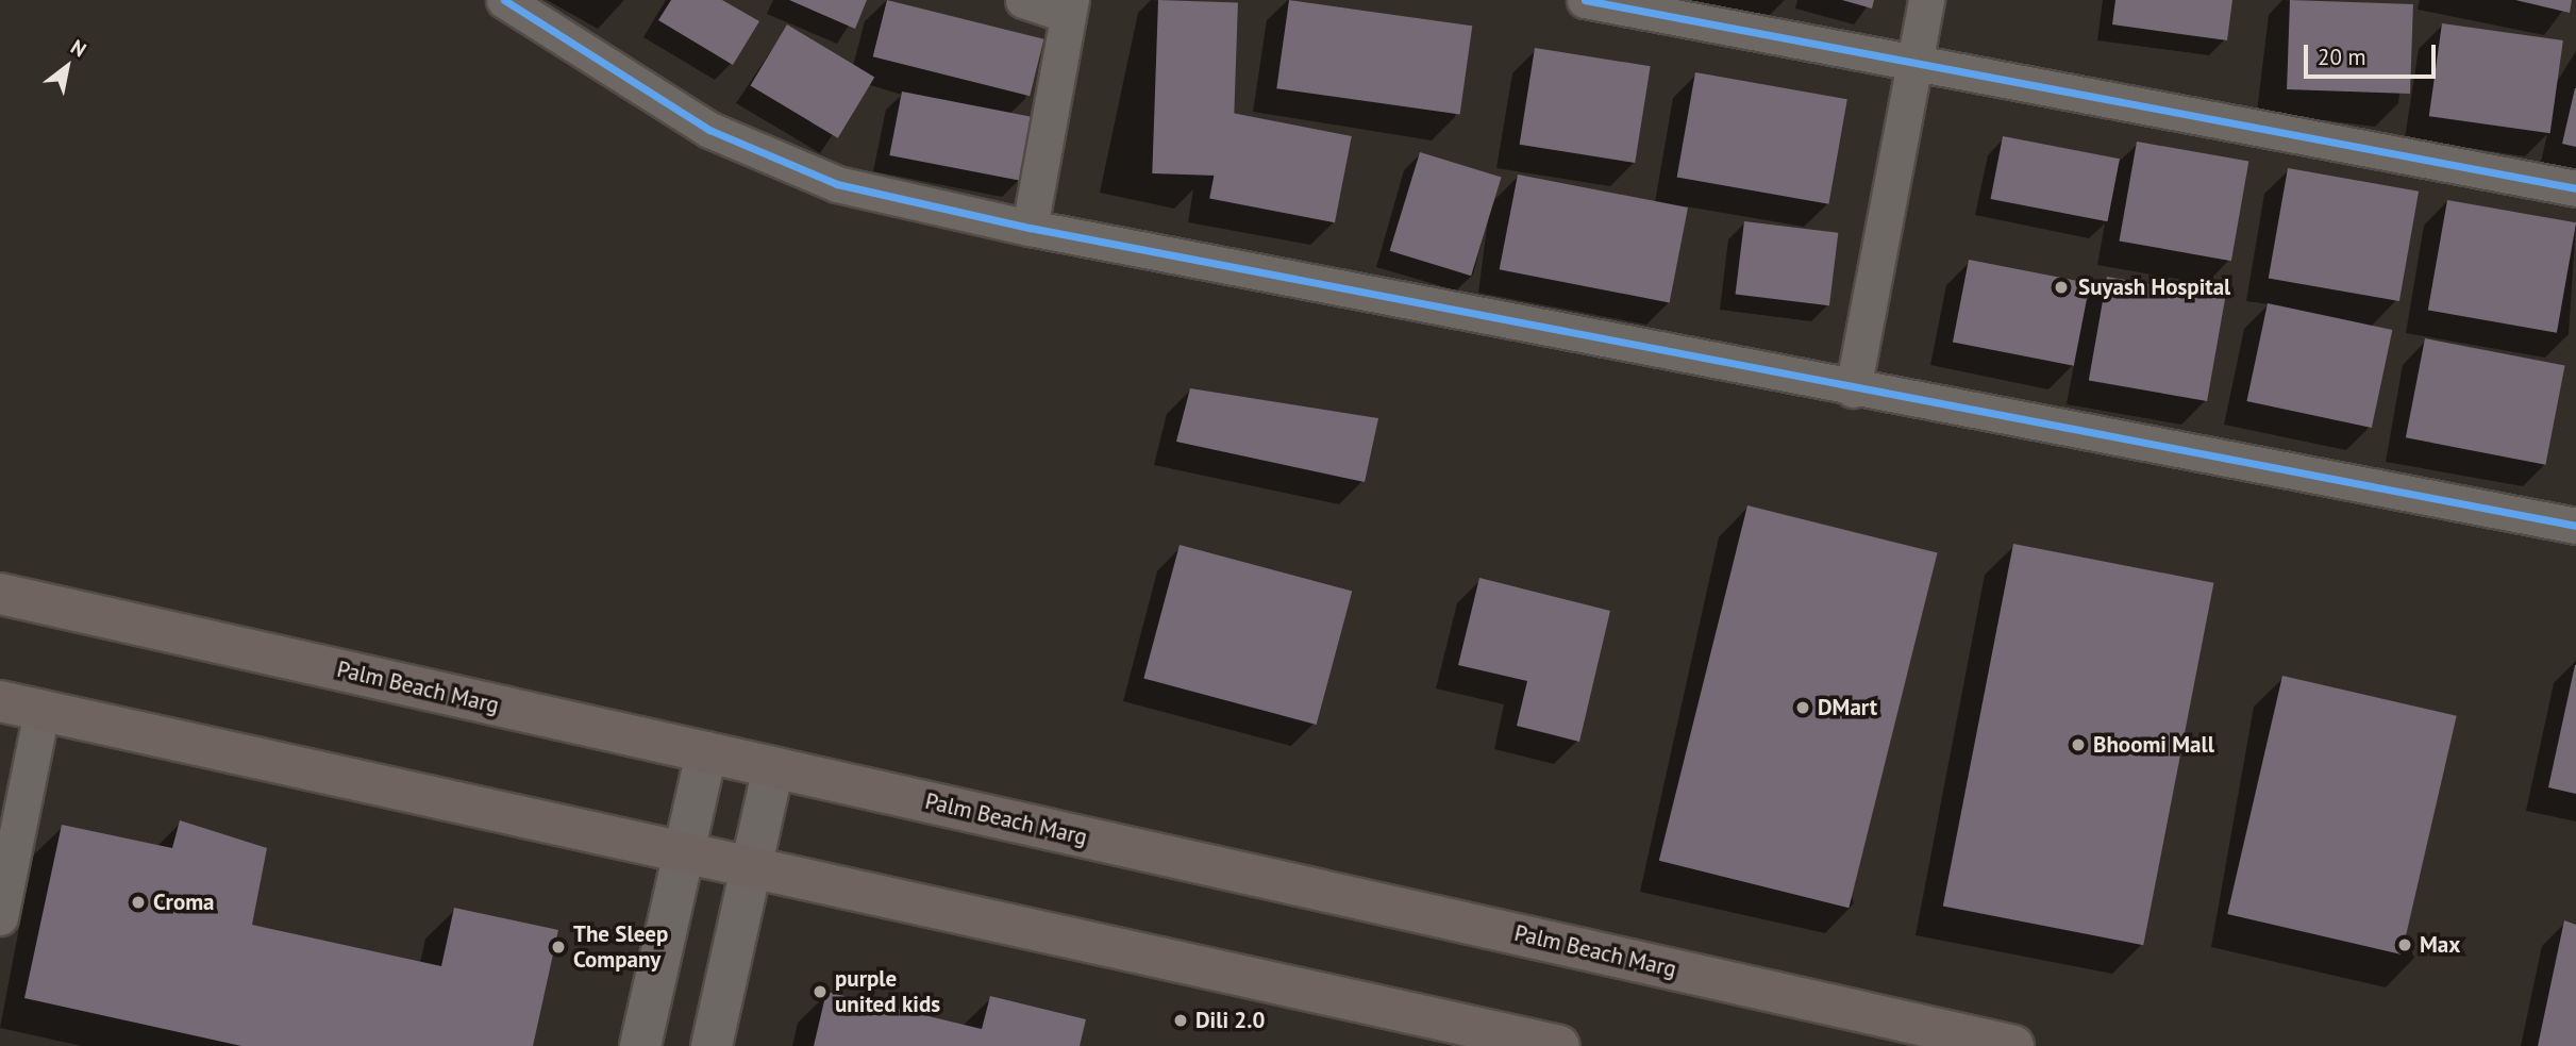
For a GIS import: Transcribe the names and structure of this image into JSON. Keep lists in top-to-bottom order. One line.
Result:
{"streets":{"main road":["Palm Beach Marg"]},"places":["Suyash Hospital","DMart","Bhoomi Mall","Croma","Max","The Sleep Company","purple united kids","Dili 2.0"],"scale_bar":"20 m","north":"top right"}
